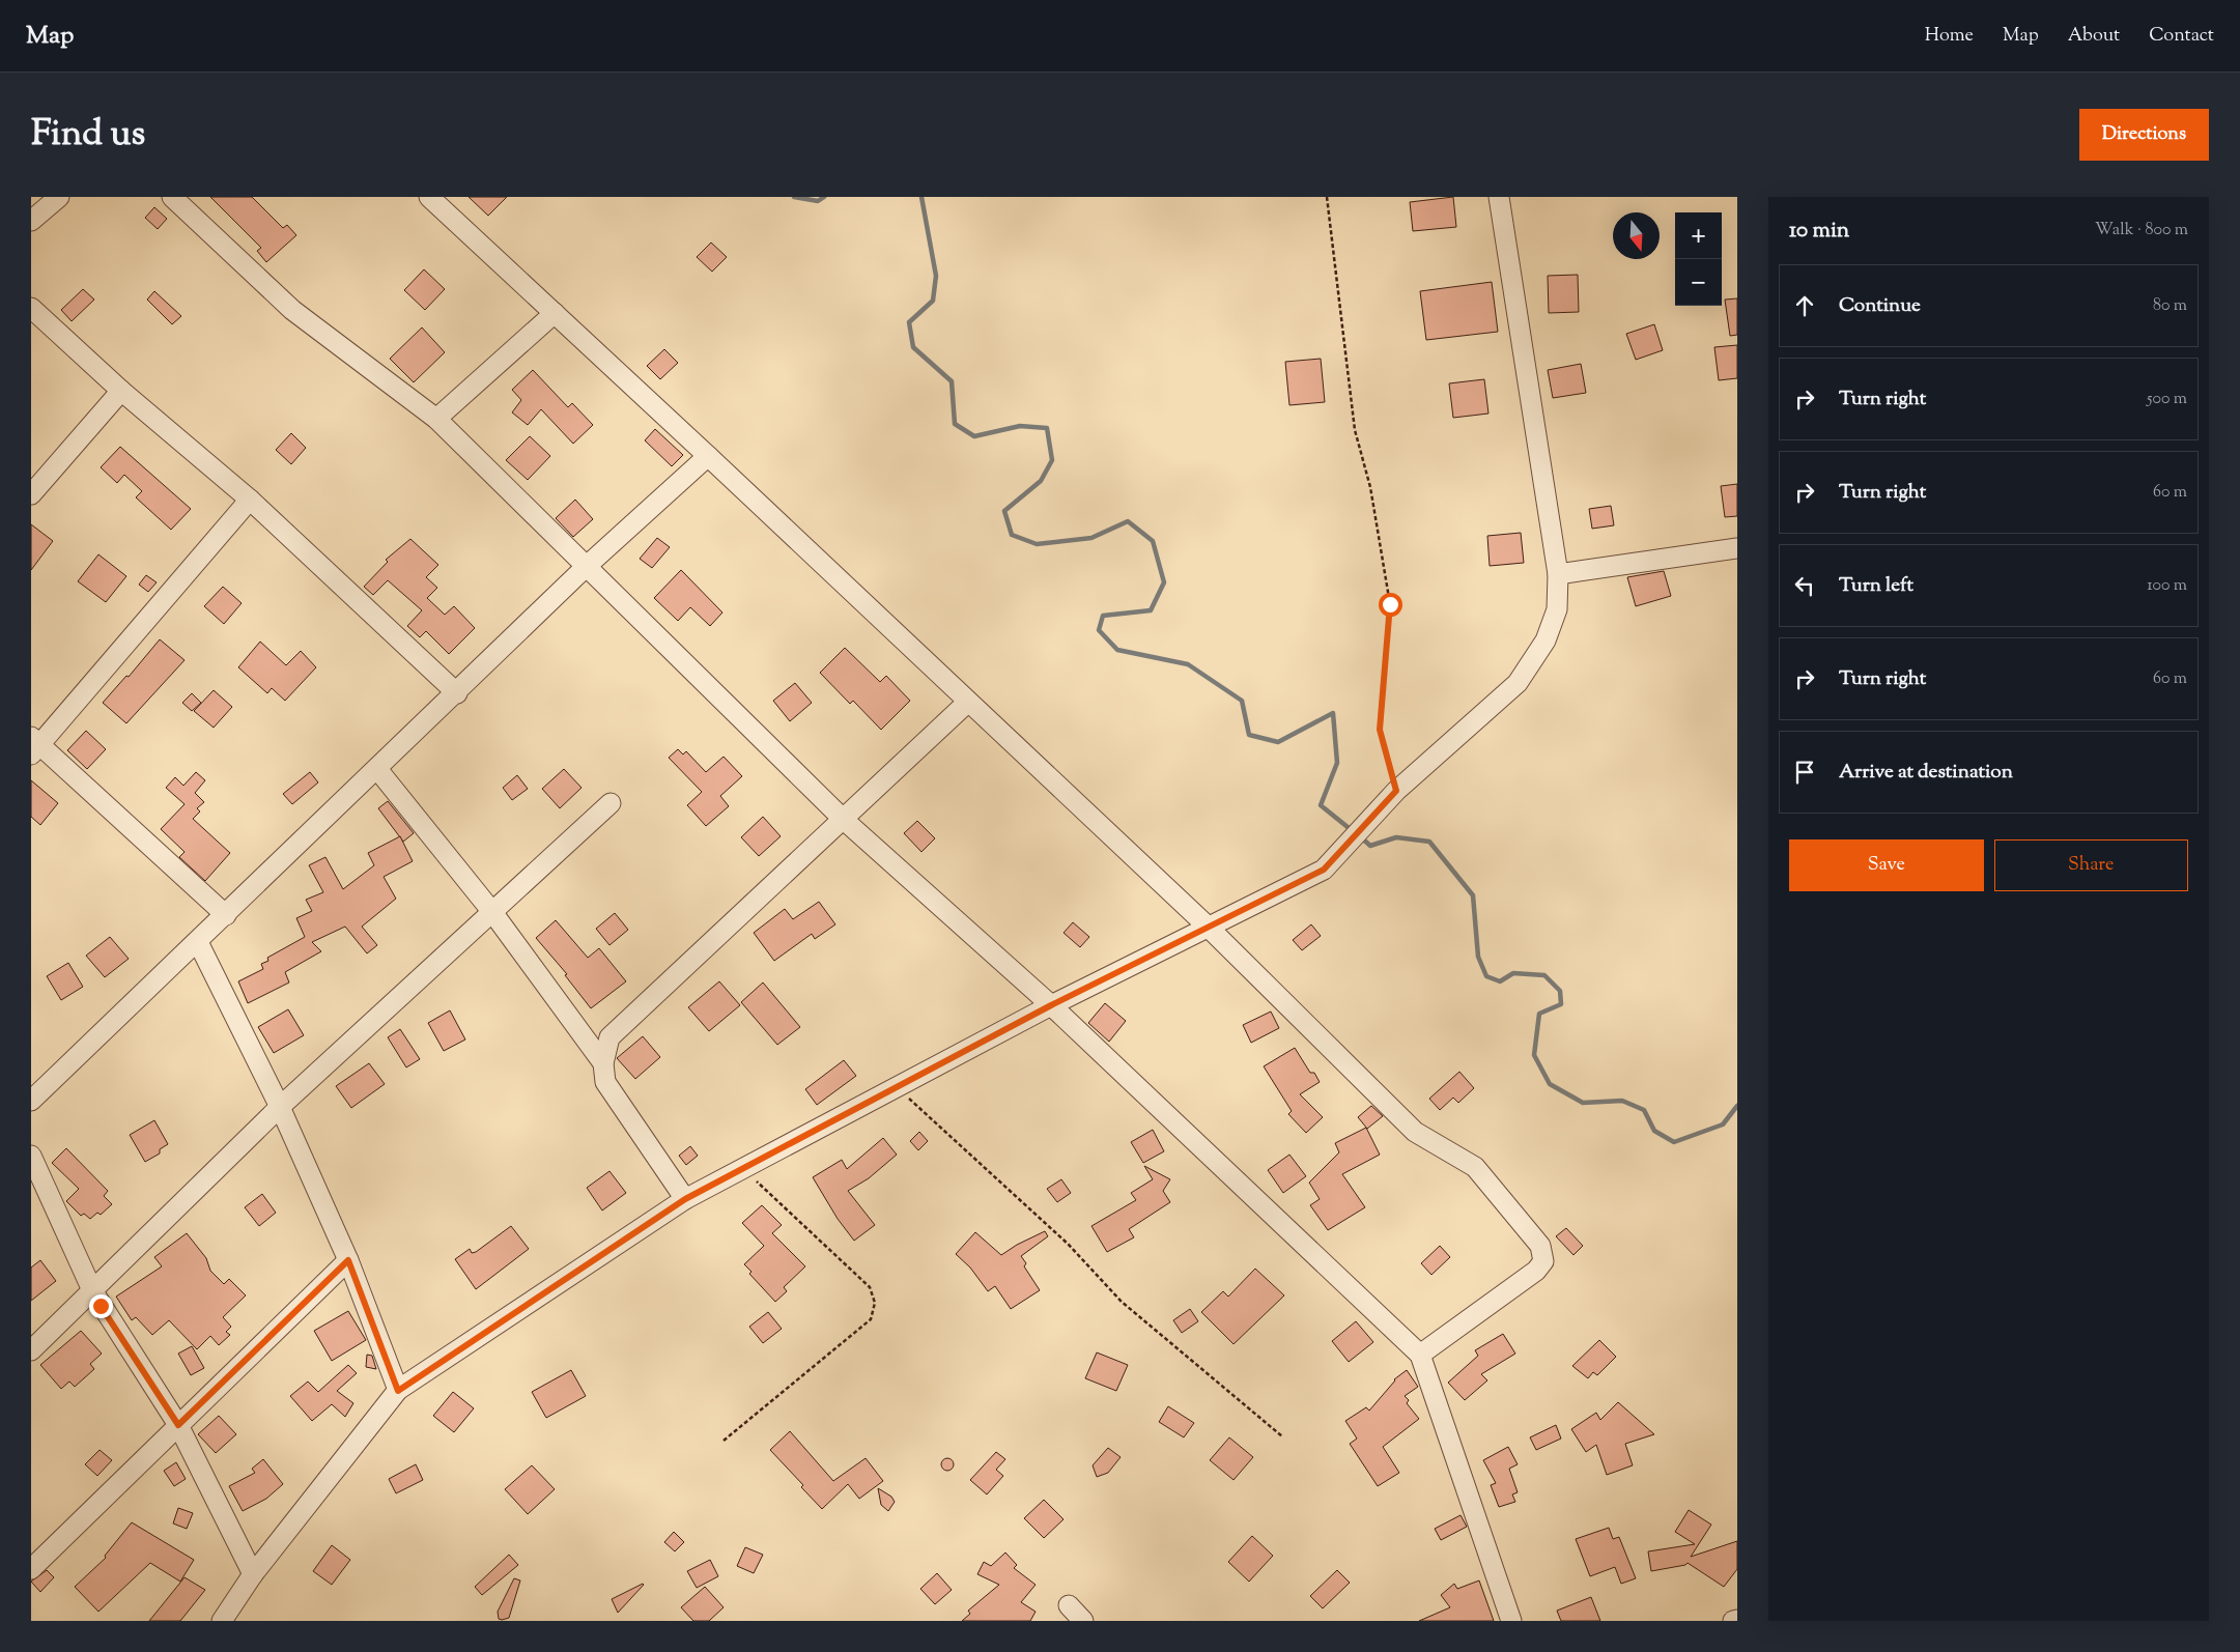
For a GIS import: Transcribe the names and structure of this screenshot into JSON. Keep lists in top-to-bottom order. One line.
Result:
{"north":"bottom","page":{"header":"Map","nav":["Home","Map","About","Contact"],"title":"Find us","buttons":["Directions",["Save","Share"]],"heading":["10 min","Walk · 800 m"],"map_buttons":["+","−"],"list":[["Continue","80 m"],["Turn right","500 m"],["Turn right","60 m"],["Turn left","100 m"],["Turn right","60 m"],"Arrive at destination"]}}
